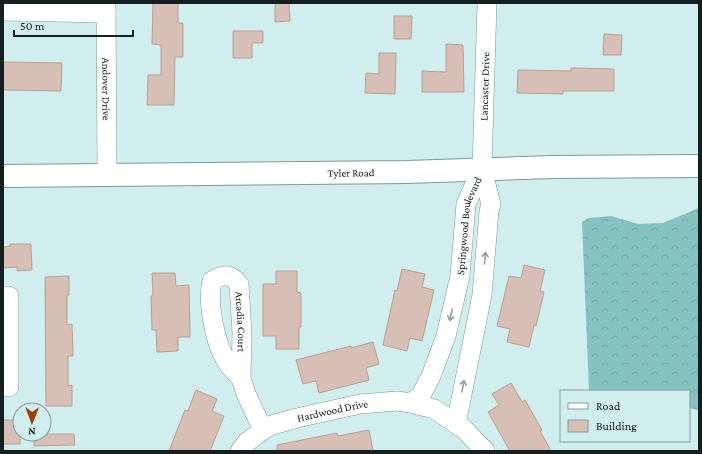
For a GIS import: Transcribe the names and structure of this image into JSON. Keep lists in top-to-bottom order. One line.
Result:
{"streets":{"street":["Lancaster Drive","Andover Drive","Tyler Road","Springwood Boulevard","Hardwood Drive"]},"crossings":[["Lancaster Drive","Tyler Road"],["Lancaster Drive","Springwood Boulevard"],["Andover Drive","Tyler Road"],["Tyler Road","Springwood Boulevard"],["Springwood Boulevard","Hardwood Drive"]],"legend":["Road","Building"],"scale_bar":"50 m","north":"bottom"}
